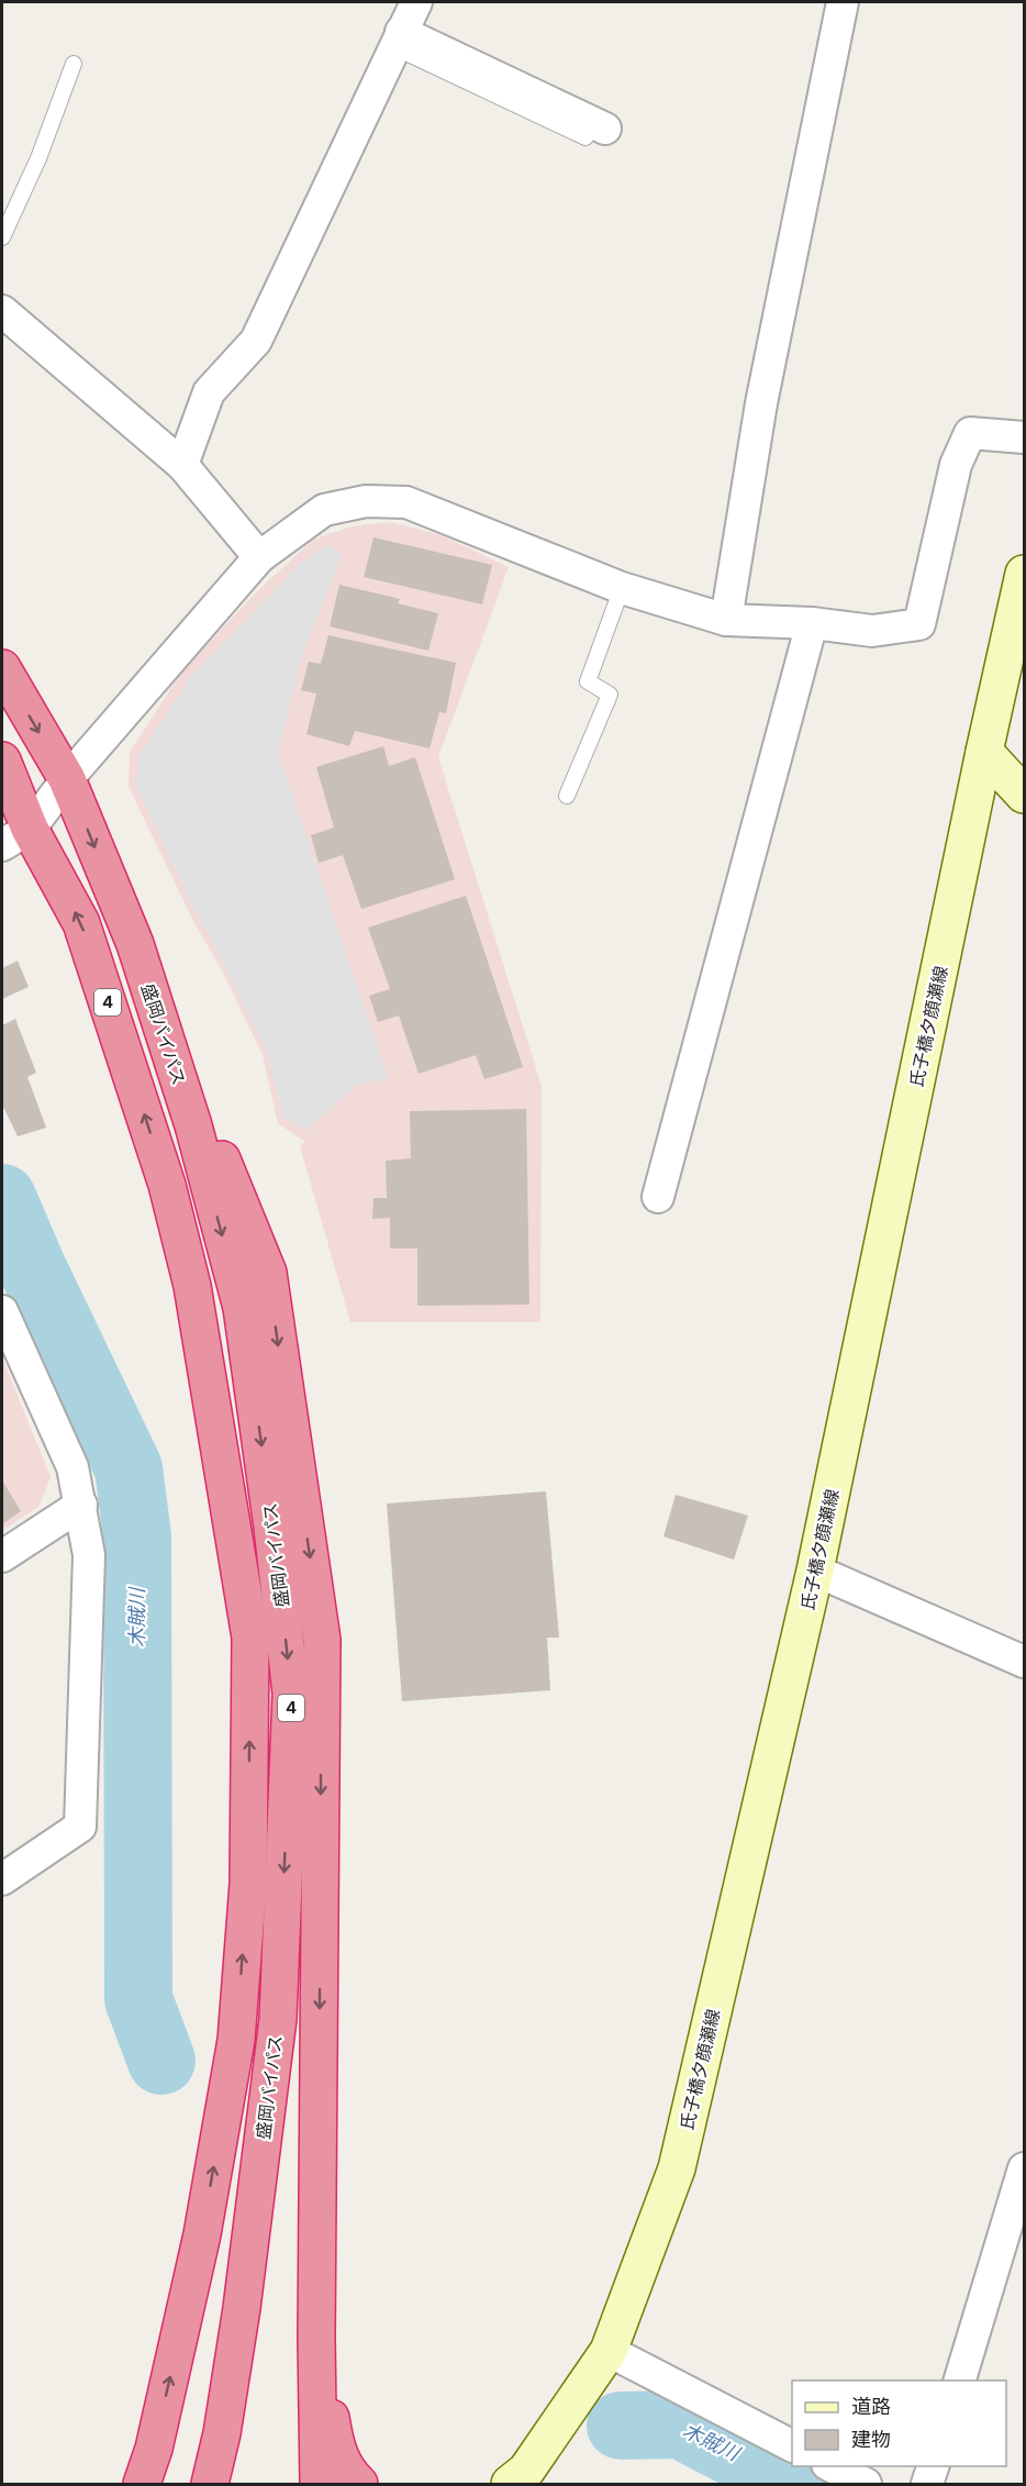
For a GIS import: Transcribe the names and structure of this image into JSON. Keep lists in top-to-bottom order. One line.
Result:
{"streets":{"highway":["4","盛岡バイパス"],"main road":["氏子橋夕顔瀬線"]},"water":["木賊川"],"legend":["道路","建物"]}
